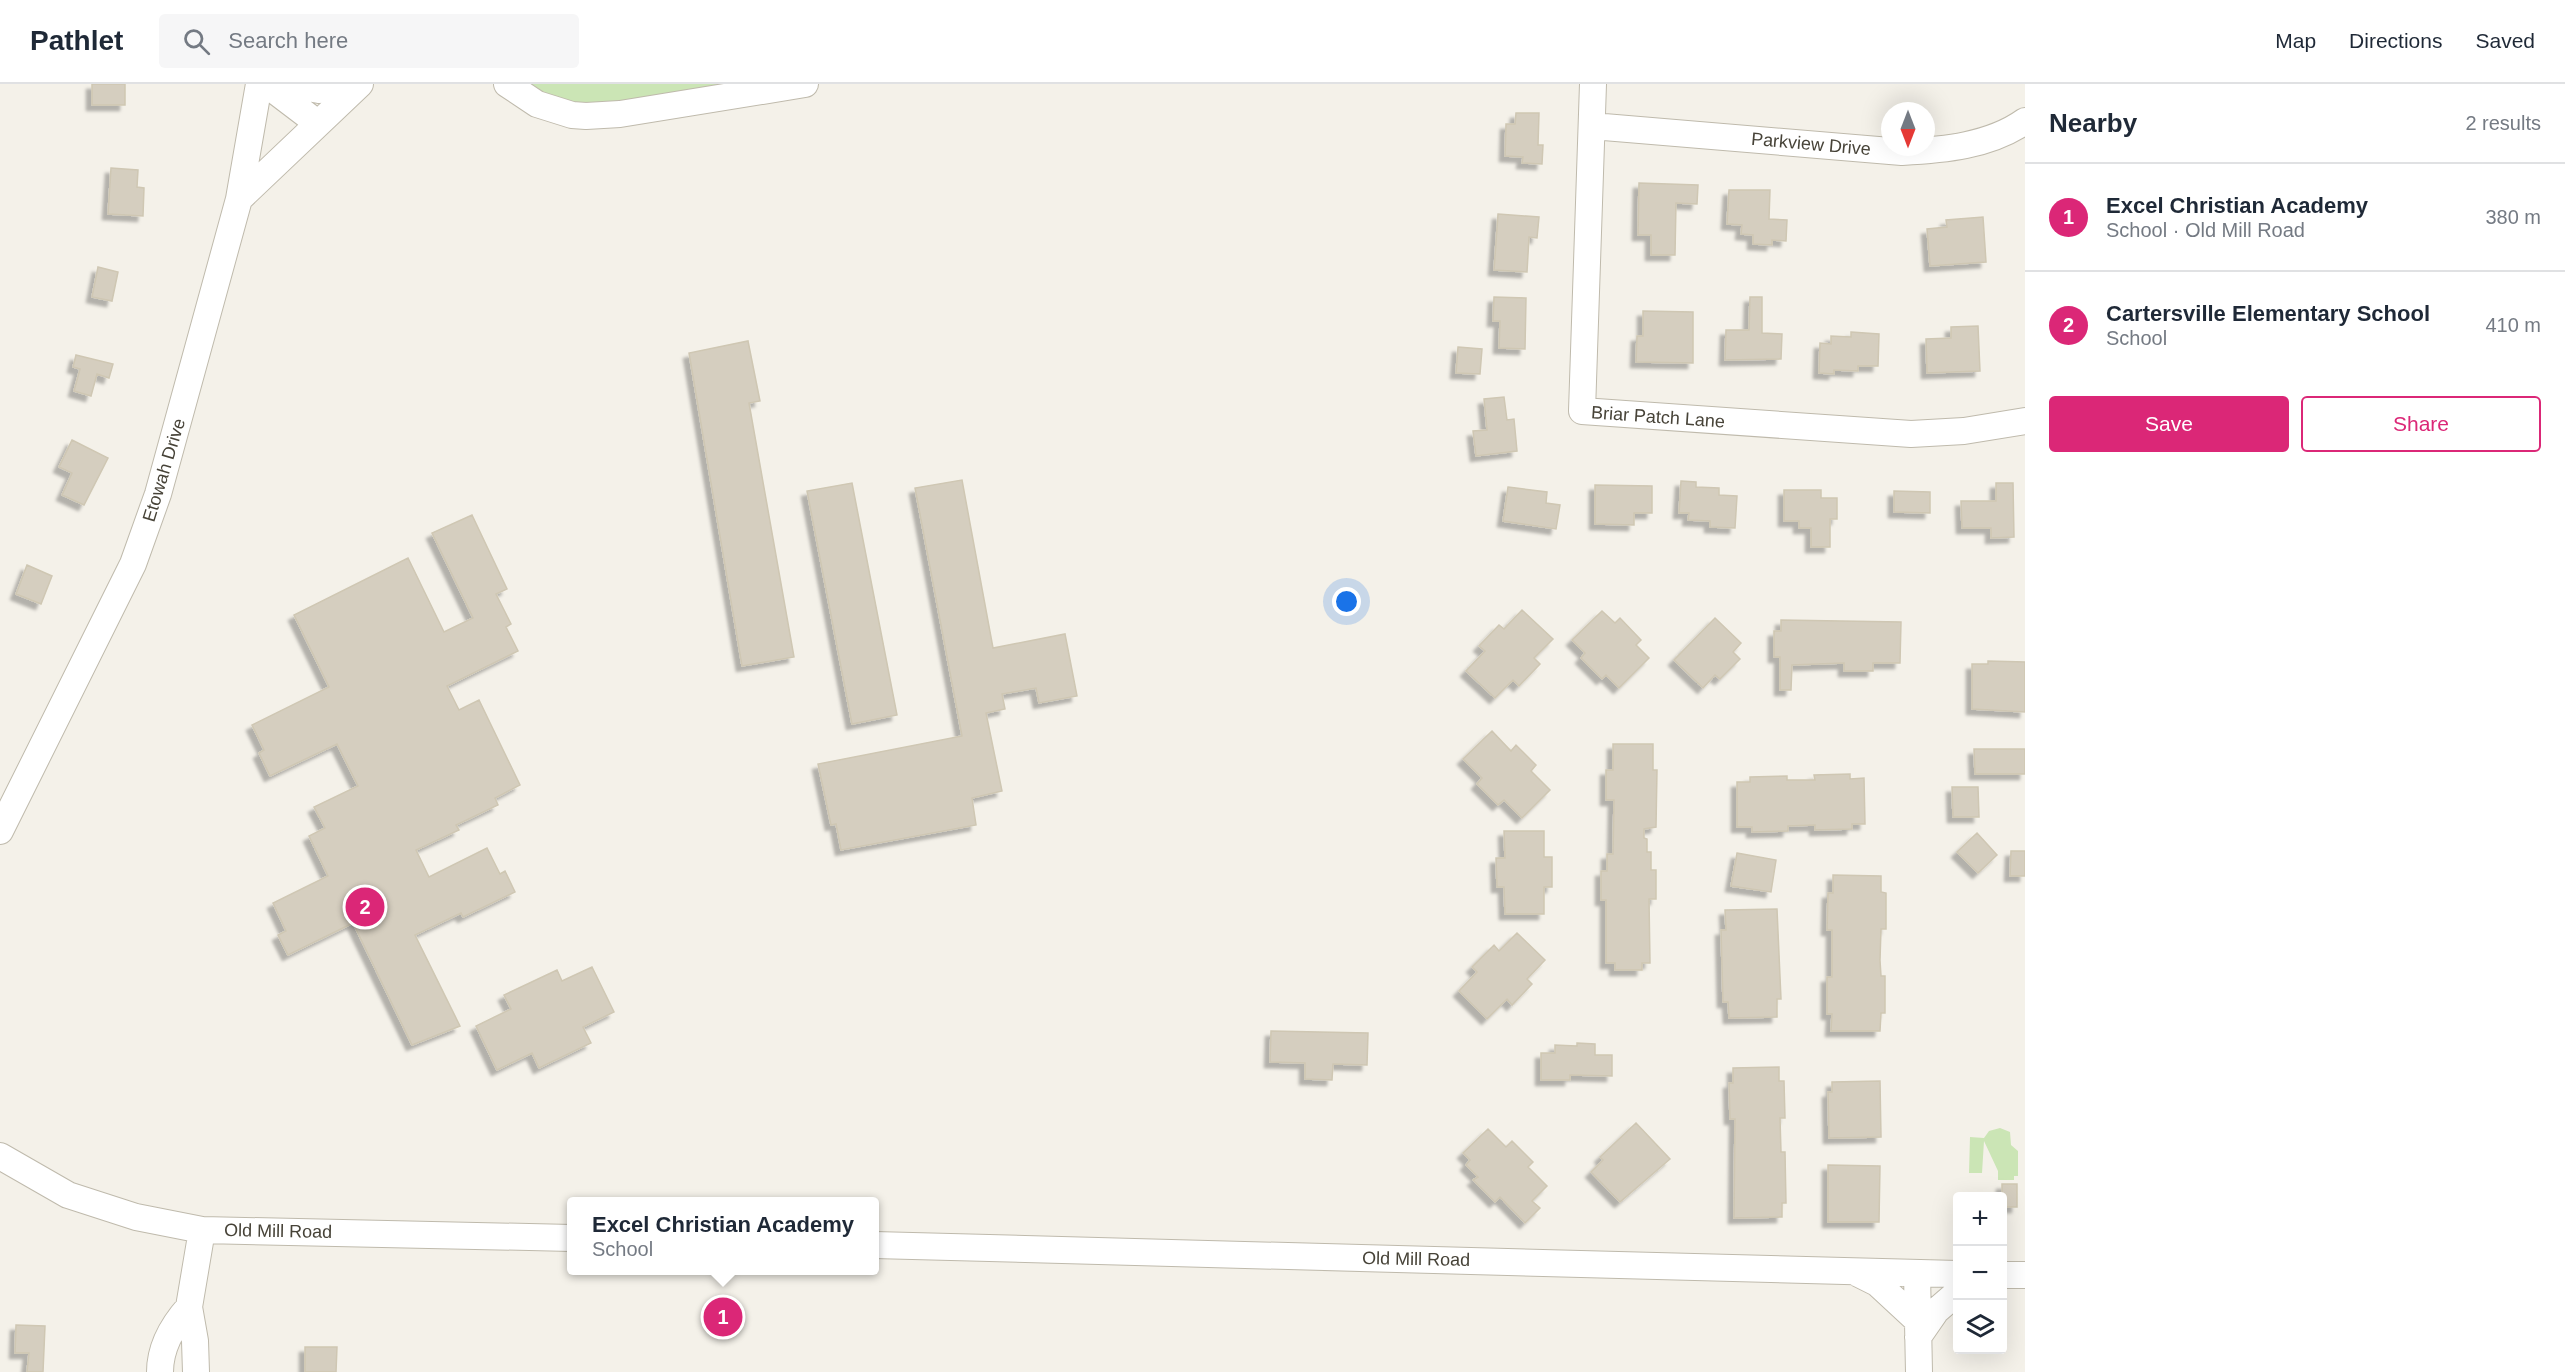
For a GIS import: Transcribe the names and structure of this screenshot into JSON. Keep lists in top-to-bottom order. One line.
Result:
{"streets":{"street":["Parkview Drive","Briar Patch Lane","Etowah Drive","Old Mill Road"]},"crossings":[["Parkview Drive","Briar Patch Lane"]],"north":"bottom","page":{"header":"Pathlet","search":"Search here","nav":["Map","Directions","Saved"],"heading":["Nearby","2 results"],"list":[{"mark":"1","name":"Excel Christian Academy","note":"School · Old Mill Road","value":"380 m"},{"mark":"2","name":"Cartersville Elementary School","note":"School","value":"410 m"}],"buttons":["Save","Share"],"pins":["2","1"],"map_buttons":["+","−"],"popup":["Excel Christian Academy","School"]}}
